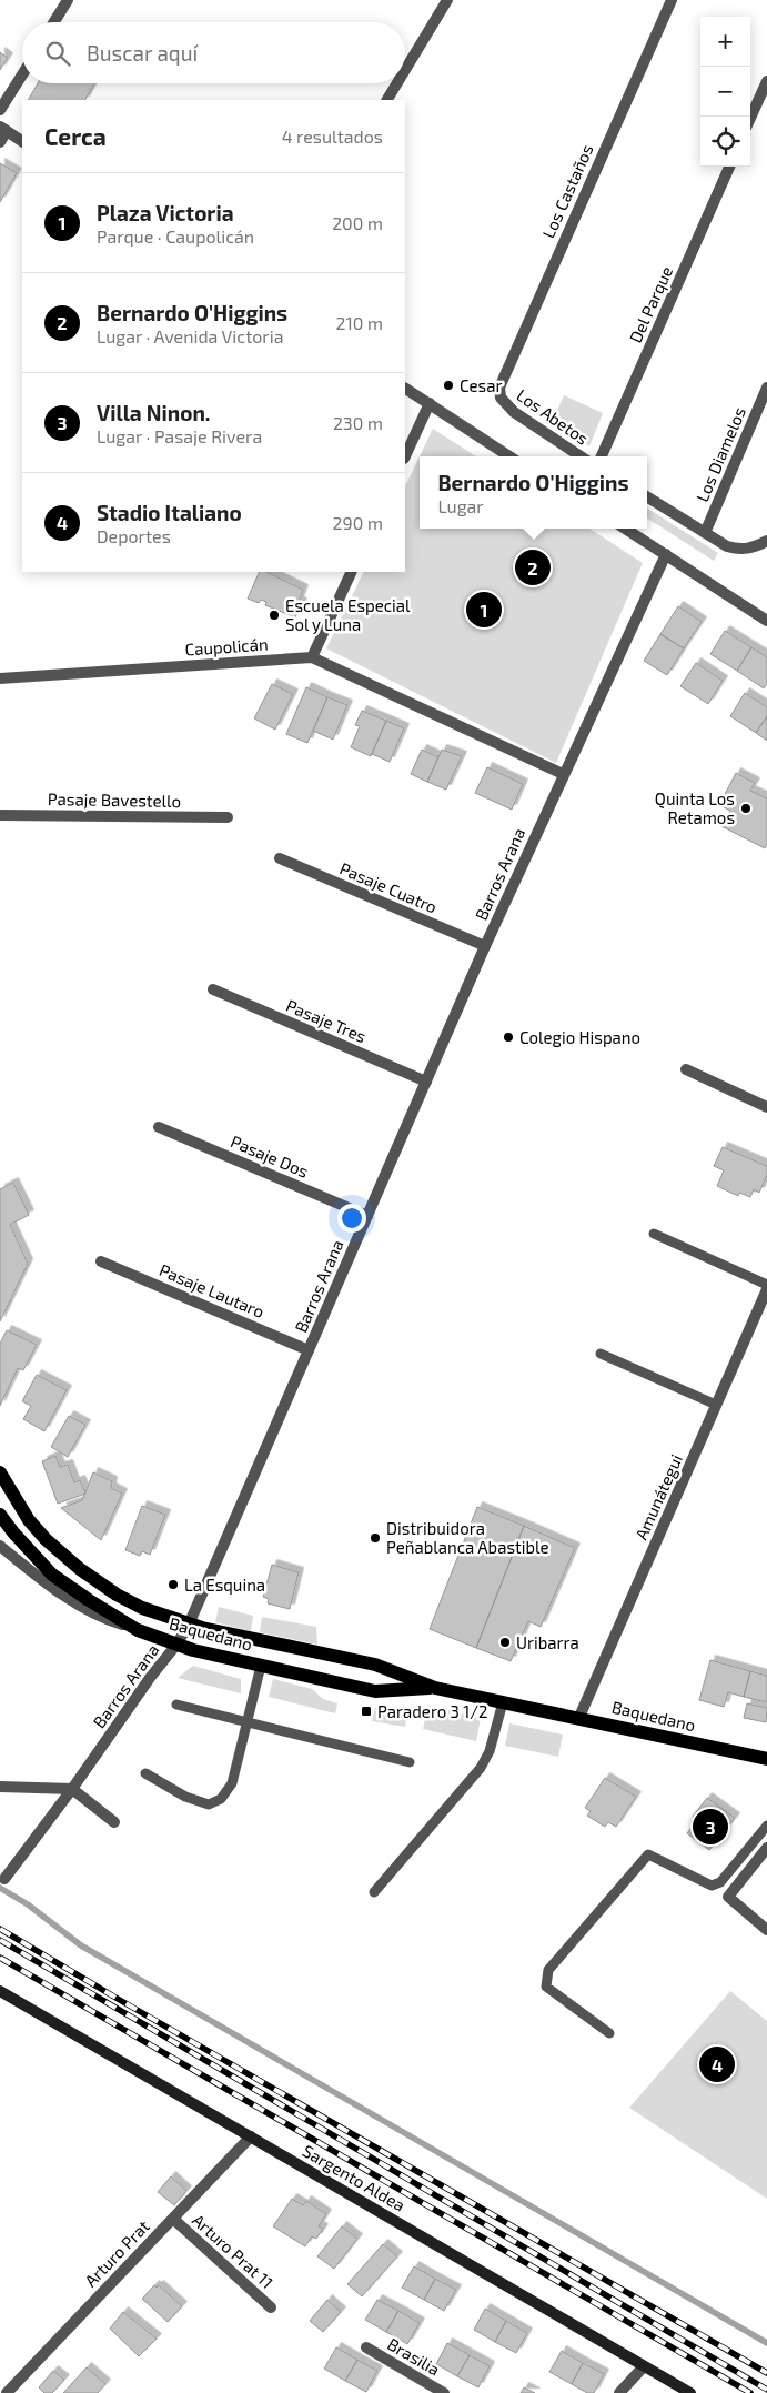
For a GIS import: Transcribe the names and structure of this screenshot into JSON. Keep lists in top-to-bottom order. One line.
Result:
{"streets":{"main road":["Baquedano","Sargento Aldea"],"street":["Los Castaños","Del Parque","Los Abetos","Los Diamelos","Caupolicán","Pasaje Bavestello","Barros Arana","Pasaje Cuatro","Pasaje Tres","Pasaje Dos","Pasaje Lautaro","Amunátegui","Arturo Prat 11","Arturo Prat","Brasilia"]},"crossings":[["Los Castaños","Los Abetos"],["Caupolicán","Barros Arana"],["Barros Arana","Pasaje Cuatro"],["Barros Arana","Pasaje Tres"],["Barros Arana","Pasaje Dos"],["Barros Arana","Pasaje Lautaro"],["Barros Arana","Baquedano"],["Amunátegui","Baquedano"],["Sargento Aldea","Arturo Prat"],["Arturo Prat 11","Arturo Prat"]],"places":{"other":["Cesar","Escuela Especial Sol y Luna","Quinta Los Retamos","Colegio Hispano","Distribuidora Peñablanca Abastible","La Esquina","Uribarra"],"transit":["Paradero 3 1/2"]},"page":{"map_buttons":["+","−"],"search":"Buscar aquí","heading":["Cerca","4 resultados"],"list":[{"mark":"1","name":"Plaza Victoria","note":"Parque · Caupolicán","value":"200 m"},{"mark":"2","name":"Bernardo O'Higgins","note":"Lugar · Avenida Victoria","value":"210 m"},{"mark":"3","name":"Villa Ninon.","note":"Lugar · Pasaje Rivera","value":"230 m"},{"mark":"4","name":"Stadio Italiano","note":"Deportes","value":"290 m"}],"popup":["Bernardo O'Higgins","Lugar"],"pins":["2","1","3","4"]}}
